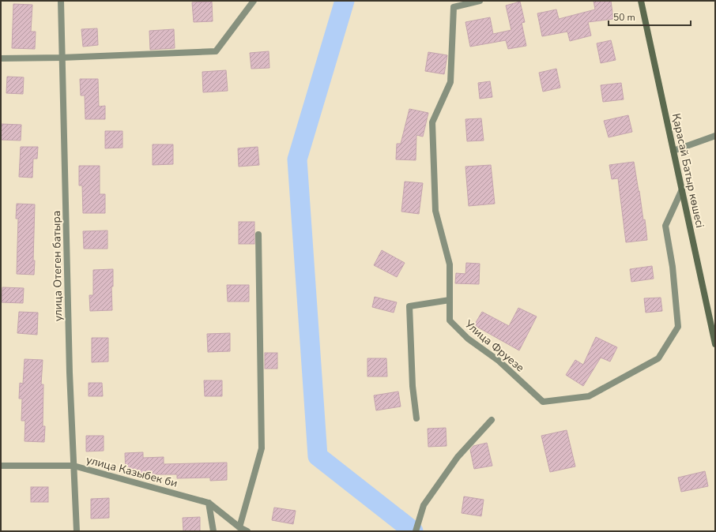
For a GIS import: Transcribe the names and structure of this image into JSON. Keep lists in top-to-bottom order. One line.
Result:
{"streets":{"main road":["Қарасай Батыр көшесі"],"street":["улица Отеген батыра","Улица Фруезе","улица Казыбек би"]},"crossings":[["Қарасай Батыр көшесі","Улица Фруезе"],["улица Отеген батыра","улица Казыбек би"]],"scale_bar":"50 m"}
